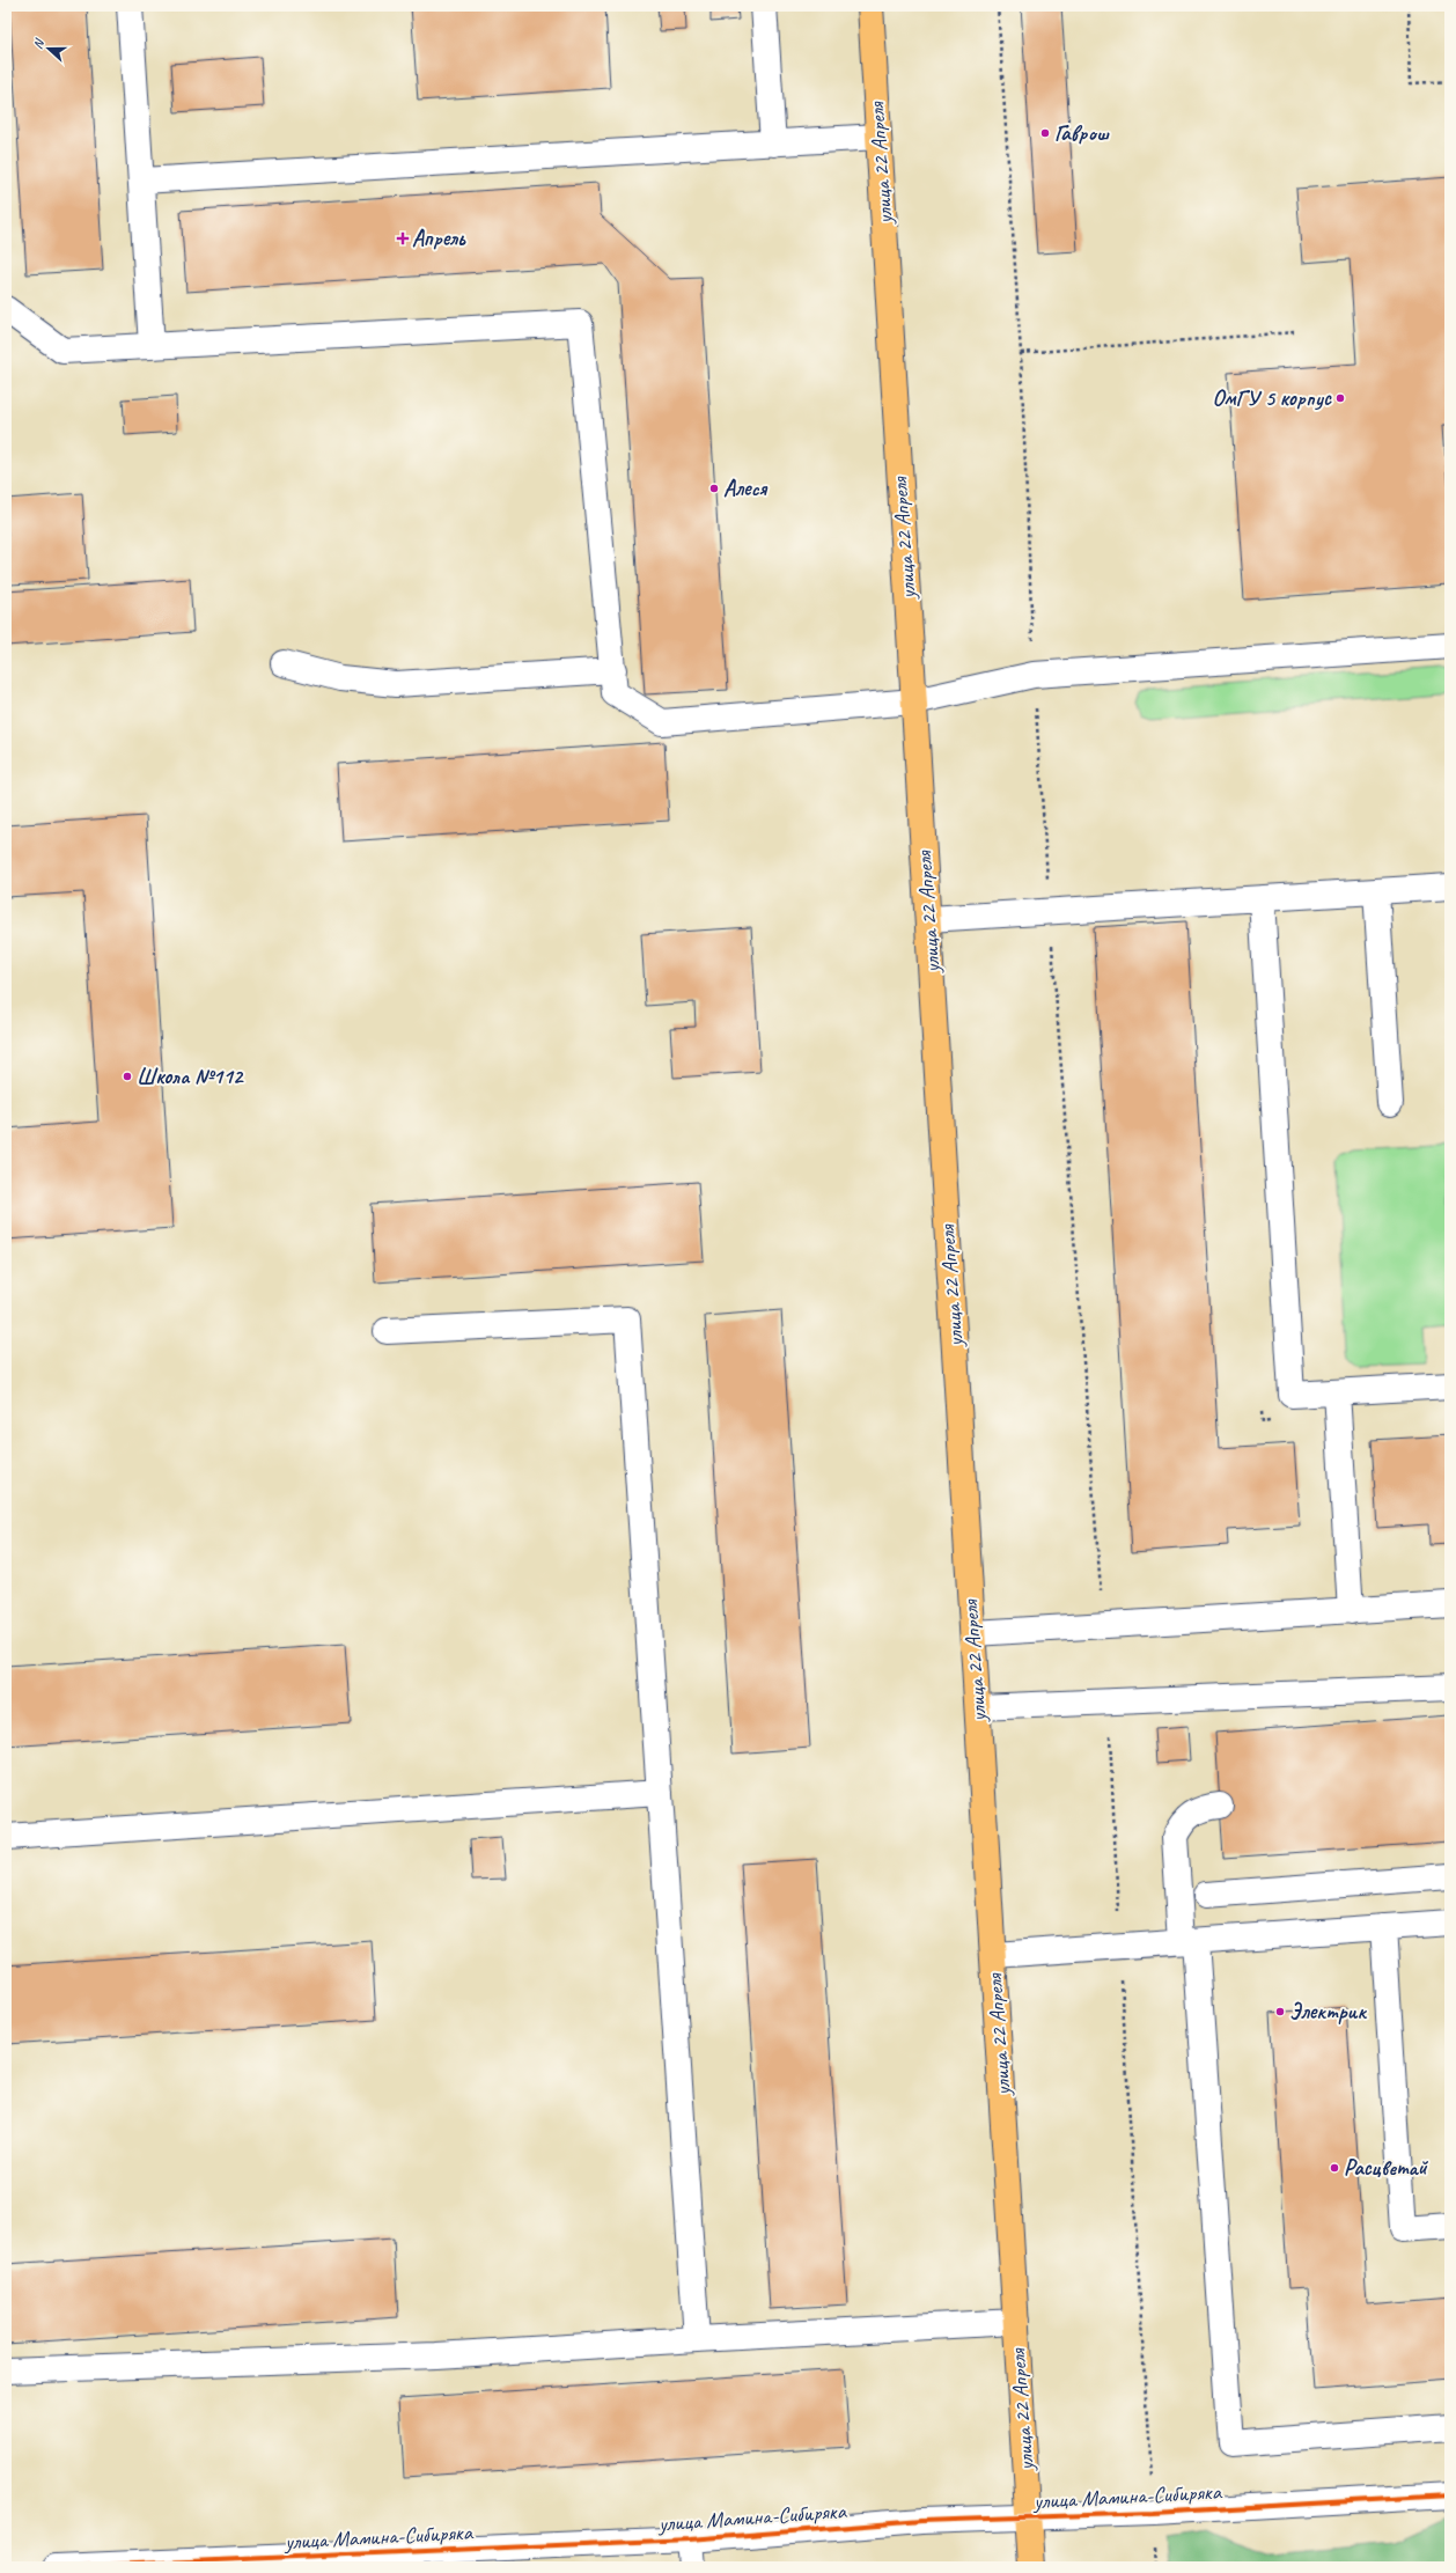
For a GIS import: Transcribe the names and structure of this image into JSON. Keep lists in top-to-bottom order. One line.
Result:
{"streets":{"main road":["улица 22 Апреля"],"street":["улица Мамина-Сибиряка"]},"crossings":[["улица 22 Апреля","улица Мамина-Сибиряка"]],"places":{"other":["Гаврош","ОмГУ 5 корпус","Алеся","Школа №112","Электрик","Расцветай"],"health":["Апрель"]},"north":"left"}
